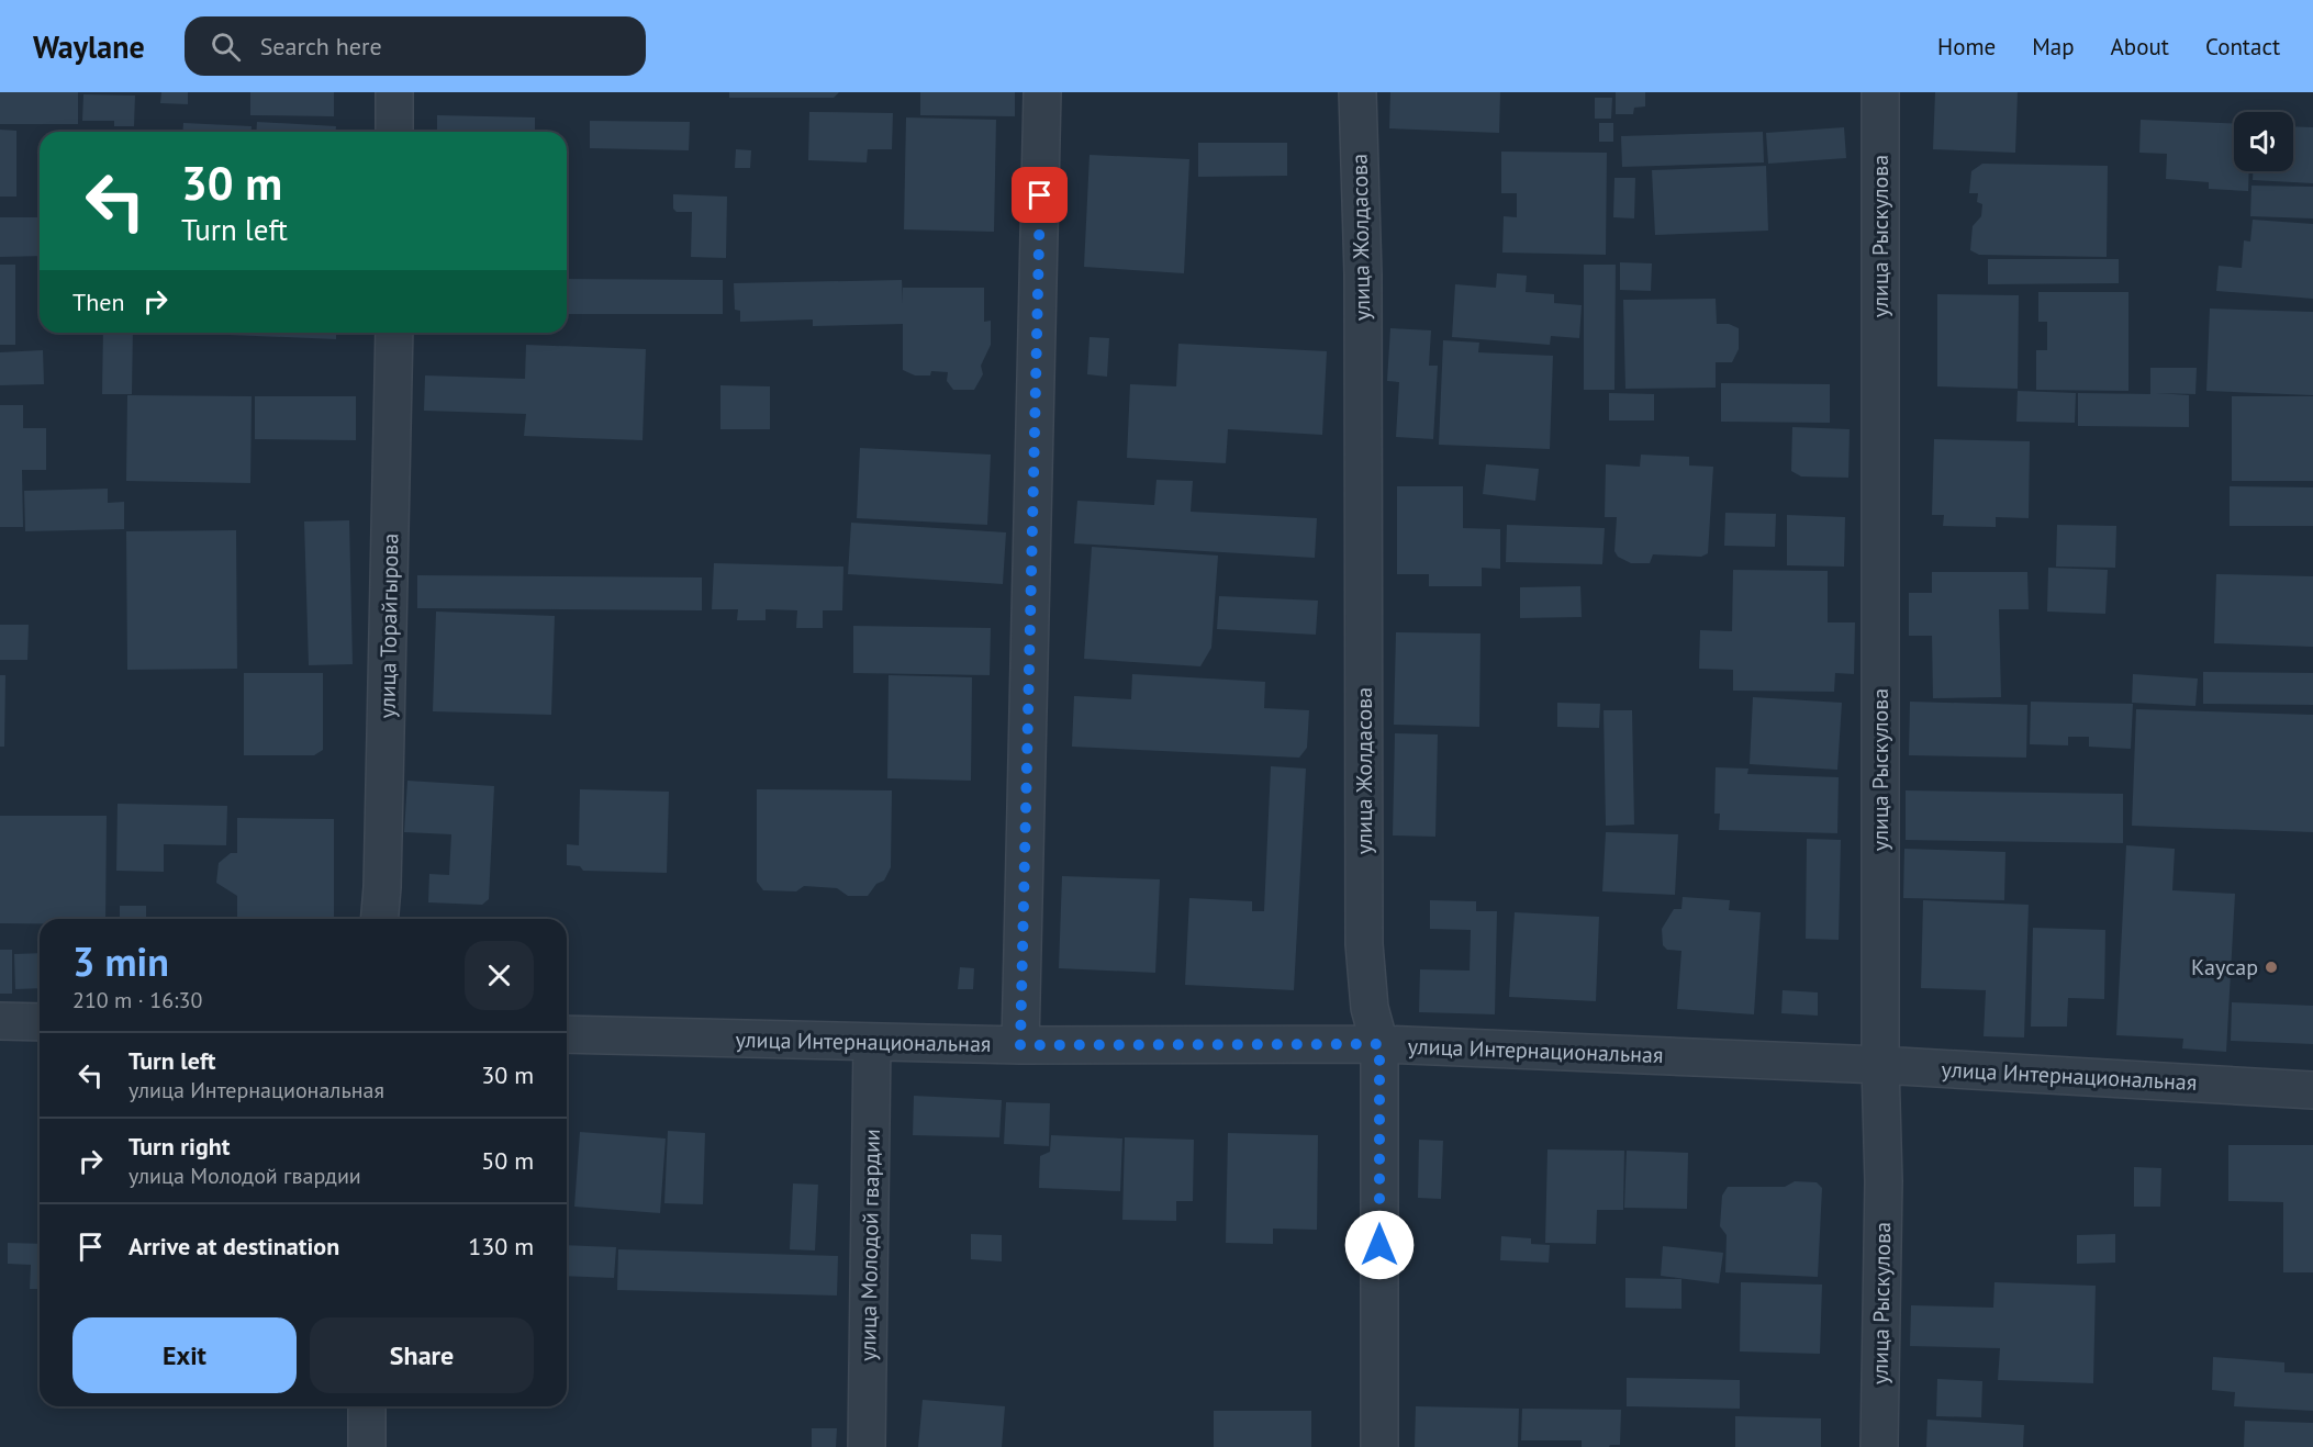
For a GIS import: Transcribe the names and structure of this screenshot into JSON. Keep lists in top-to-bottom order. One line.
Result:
{"streets":{"street":["улица Рыскулова","улица Жолдасова","улица Торайгырова","улица Интернациональная","улица Молодой гвардии"]},"crossings":[["улица Рыскулова","улица Интернациональная"],["улица Жолдасова","улица Интернациональная"],["улица Интернациональная","улица Молодой гвардии"]],"places":["Каусар"],"page":{"header":"Waylane","search":"Search here","nav":["Home","Map","About","Contact"],"turn":["30 m","Turn left"],"then":"Then","heading":["3 min","210 m · 16:30"],"list":[{"name":"Turn left","note":"улица Интернациональная","value":"30 m"},{"name":"Turn right","note":"улица Молодой гвардии","value":"50 m"},{"name":"Arrive at destination","value":"130 m"}],"buttons":["Exit","Share"]}}
